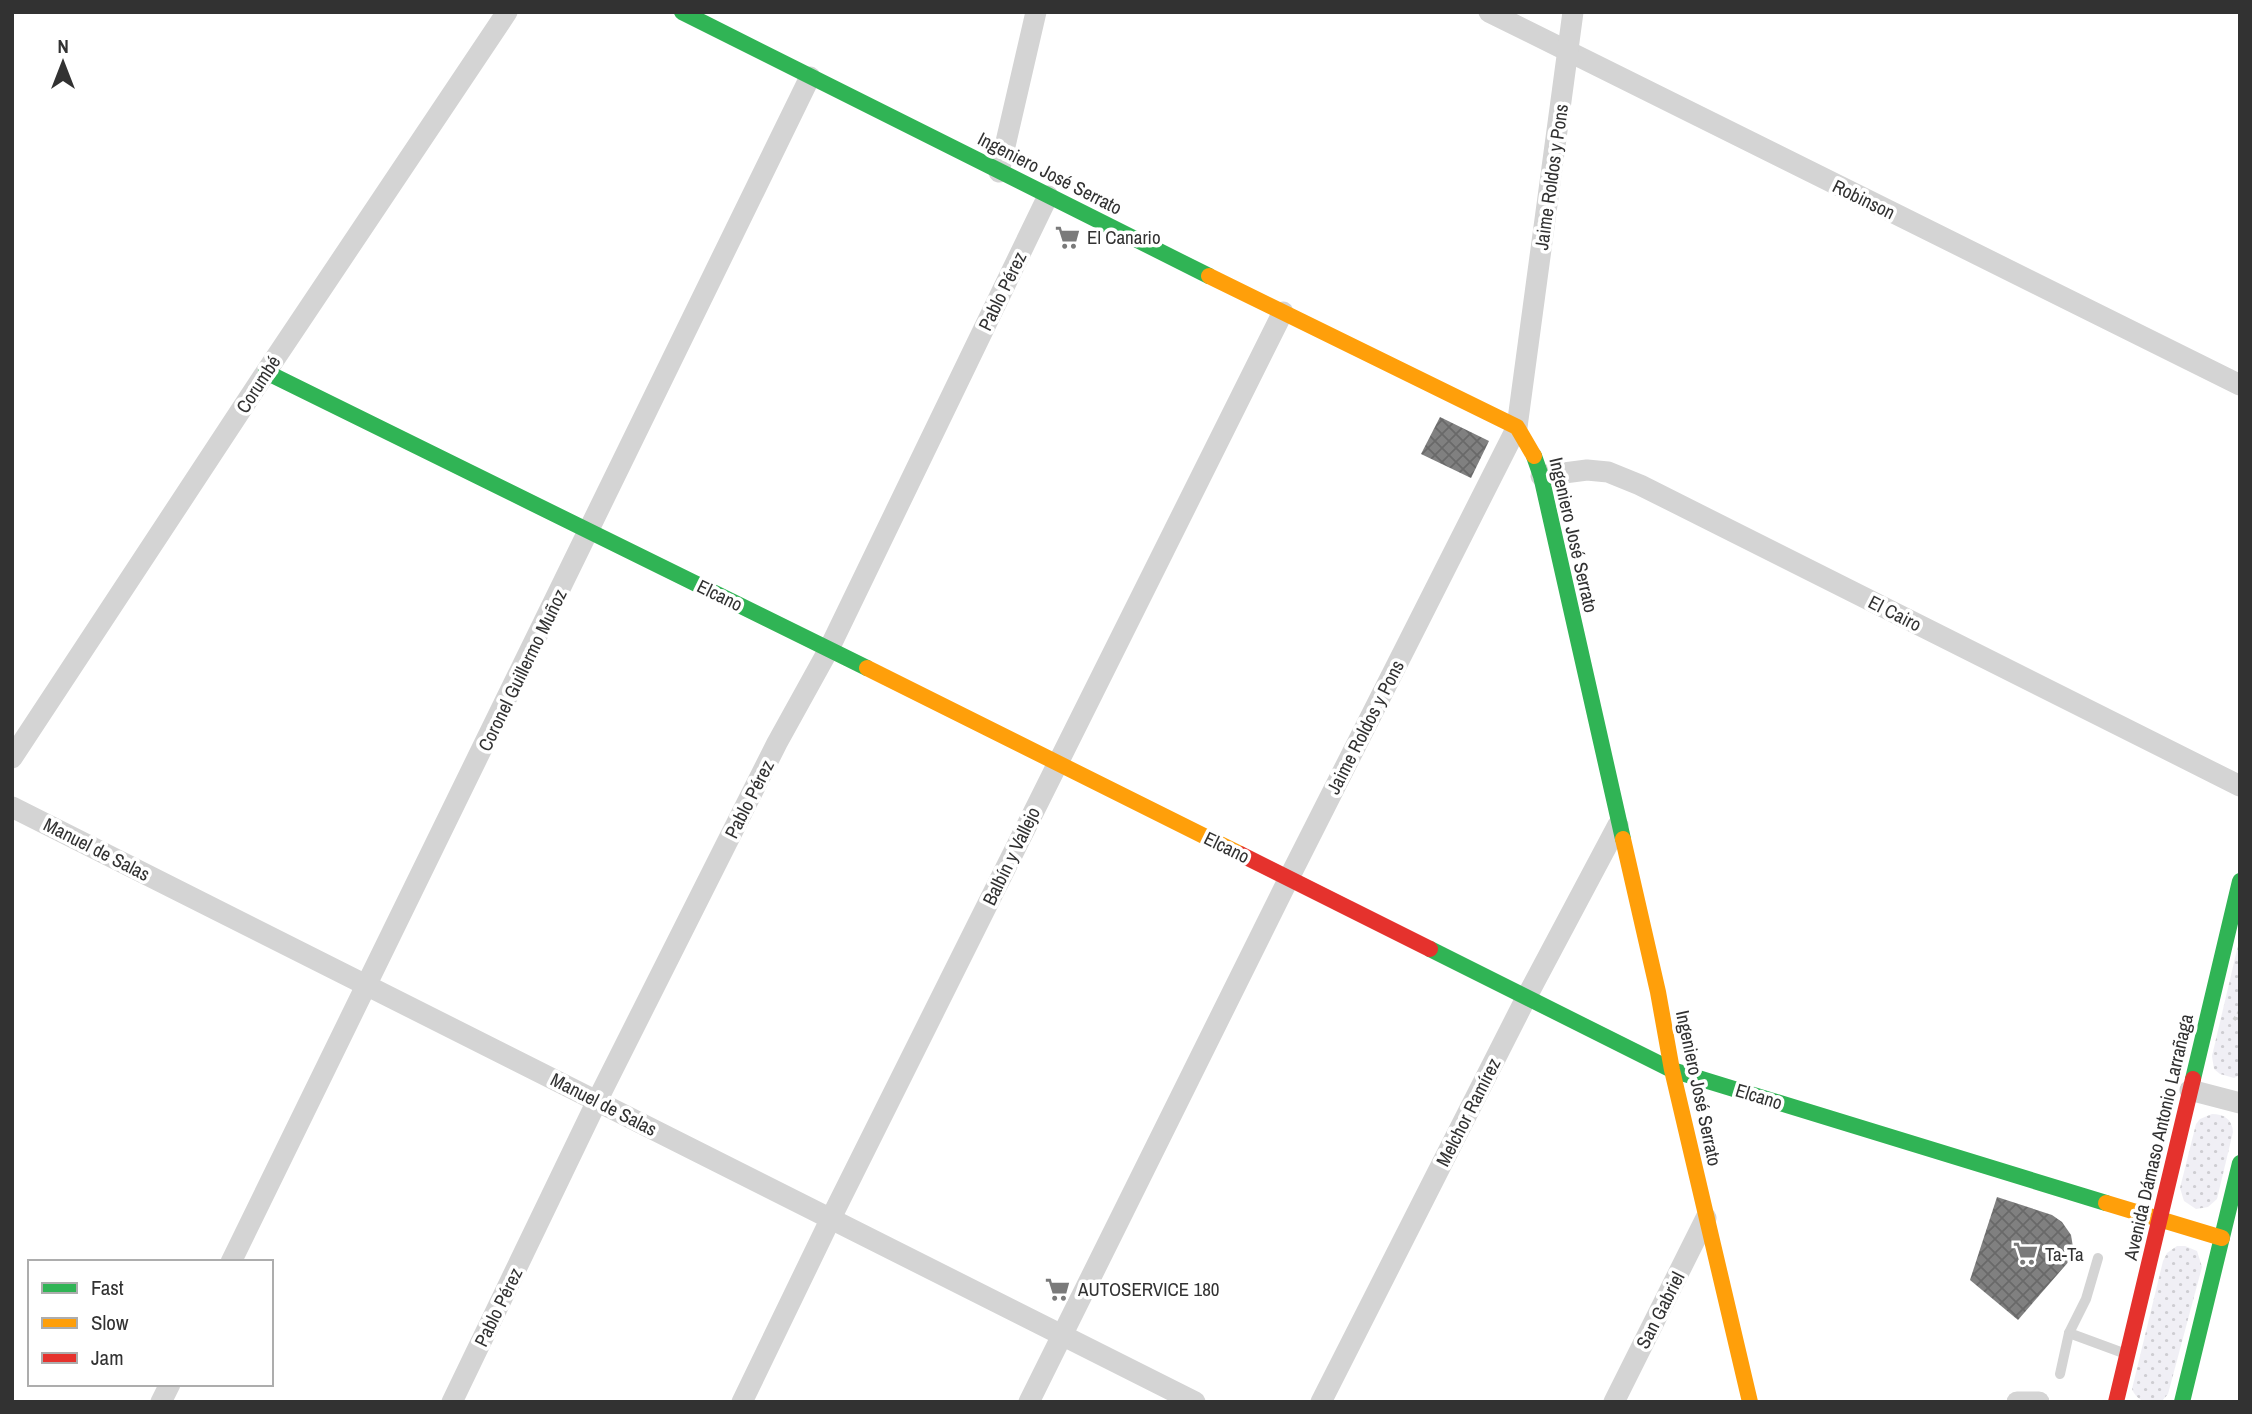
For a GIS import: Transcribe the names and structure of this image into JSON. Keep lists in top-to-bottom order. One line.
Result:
{"streets":{"street":["Ingeniero José Serrato","Jaime Roldos y Pons","Robinson","Pablo Pérez","Corumbé","Elcano","El Cairo","Coronel Guillermo Muñoz","Manuel de Salas","Balbín y Vallejo","Melchor Ramírez","Avenida Dámaso Antonio Larrañaga","San Gabriel"]},"crossings":[["Ingeniero José Serrato","Jaime Roldos y Pons"],["Ingeniero José Serrato","Pablo Pérez"],["Ingeniero José Serrato","Elcano"],["Ingeniero José Serrato","El Cairo"],["Ingeniero José Serrato","Coronel Guillermo Muñoz"],["Ingeniero José Serrato","Balbín y Vallejo"],["Ingeniero José Serrato","Melchor Ramírez"],["Ingeniero José Serrato","San Gabriel"],["Jaime Roldos y Pons","Robinson"],["Jaime Roldos y Pons","Elcano"],["Jaime Roldos y Pons","Manuel de Salas"],["Pablo Pérez","Elcano"],["Pablo Pérez","Manuel de Salas"],["Corumbé","Elcano"],["Elcano","Coronel Guillermo Muñoz"],["Elcano","Balbín y Vallejo"],["Elcano","Melchor Ramírez"],["Elcano","Avenida Dámaso Antonio Larrañaga"],["Coronel Guillermo Muñoz","Manuel de Salas"],["Manuel de Salas","Balbín y Vallejo"]],"places":{"supermarket":["El Canario","Ta-Ta","AUTOSERVICE 180"]},"legend":["Fast","Slow","Jam"],"north":"top"}
